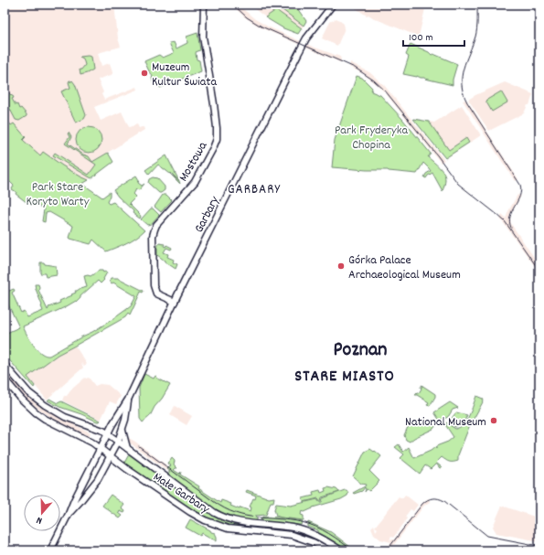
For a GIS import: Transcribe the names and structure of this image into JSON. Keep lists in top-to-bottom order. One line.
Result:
{"streets":{"street":["Mostowa","Garbary","Małe Garbary"]},"crossings":[["Mostowa","Garbary"],["Garbary","Małe Garbary"]],"districts":["GARBARY","Poznan","STARE MIASTO"],"parks":["Park Fryderyka Chopina","Park Stare Koryto Warty"],"places":["Muzeum Kultur Świata","Górka Palace Archaeological Museum","National Museum"],"scale_bar":"100 m","north":"bottom"}
